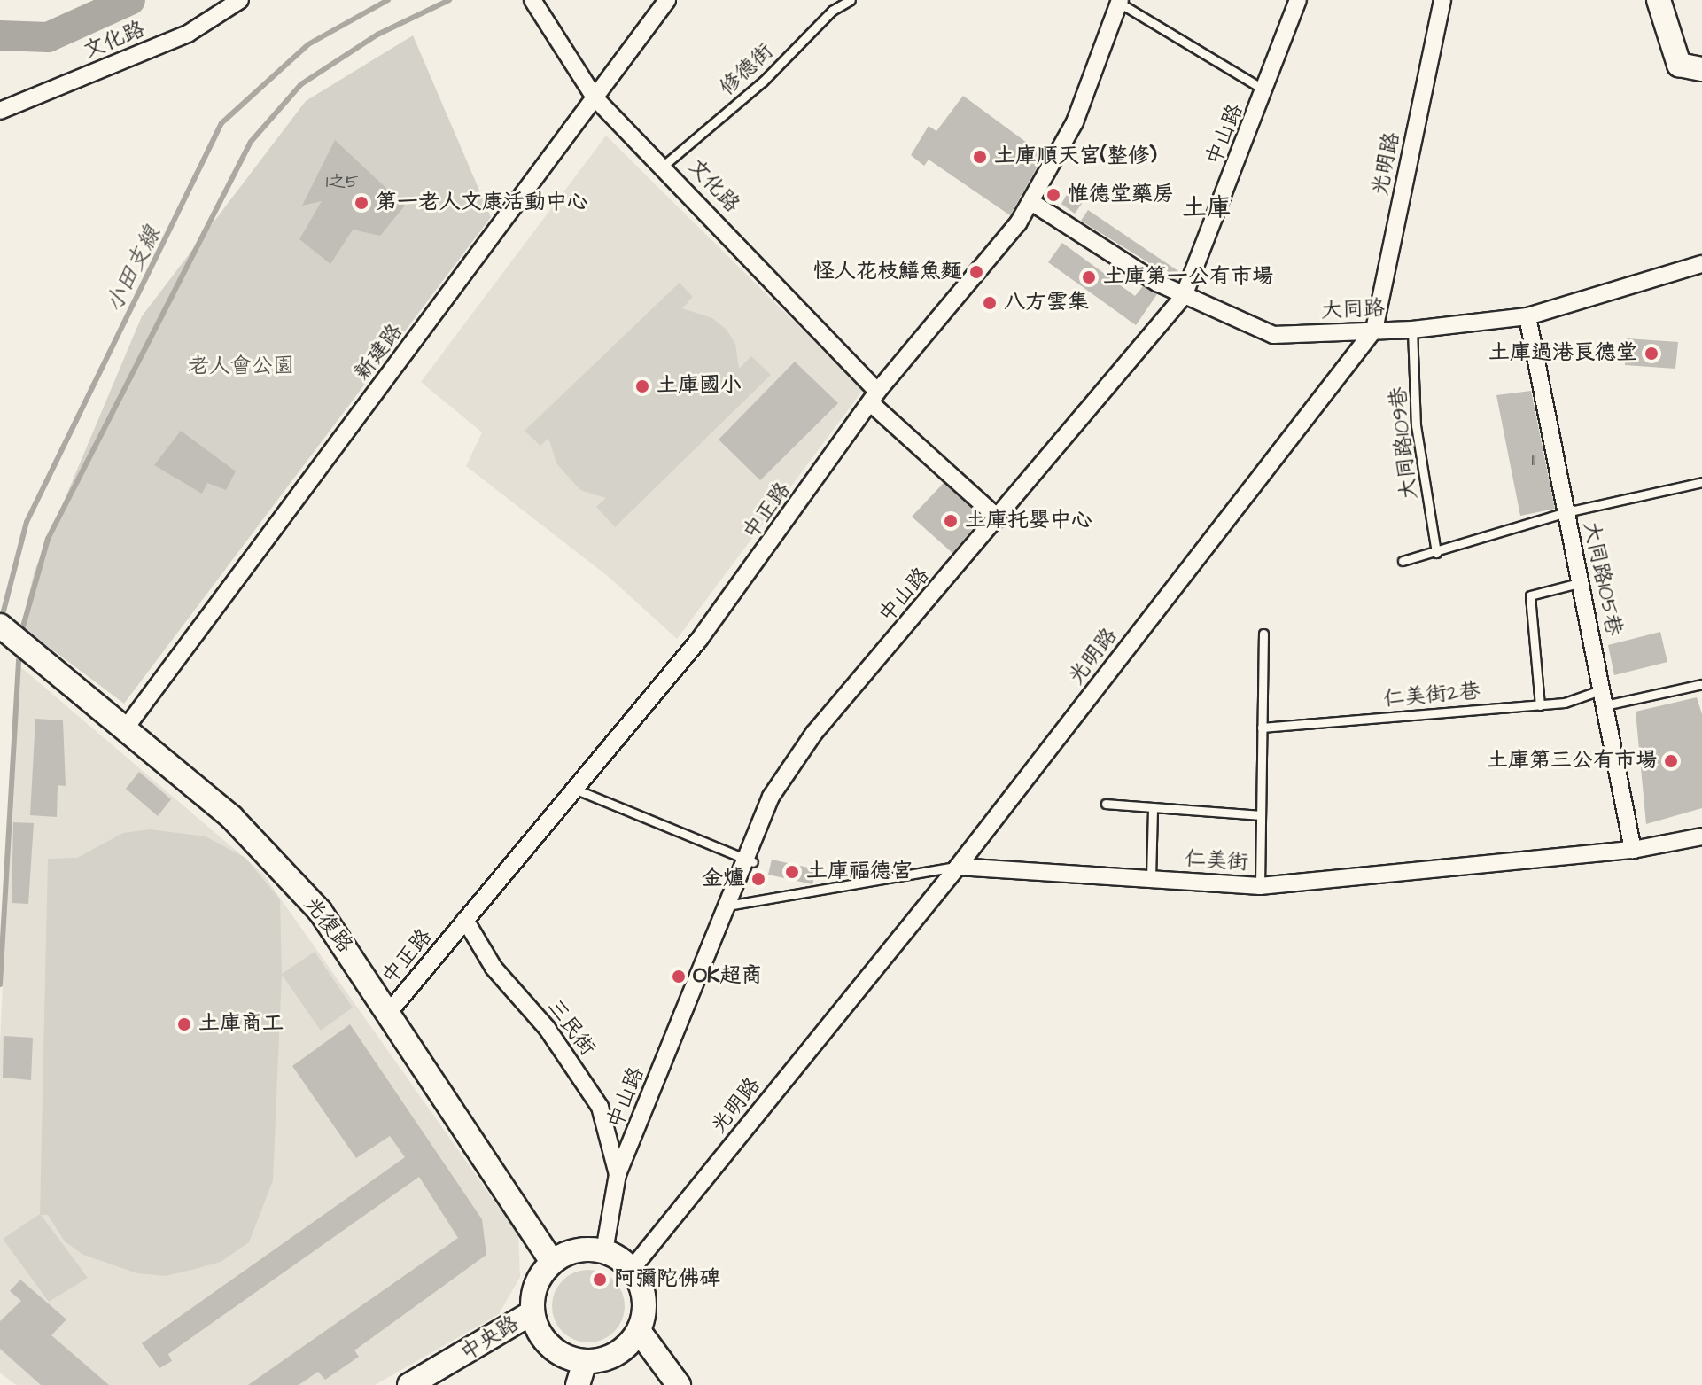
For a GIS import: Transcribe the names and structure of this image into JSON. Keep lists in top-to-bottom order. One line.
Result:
{"streets":{"street":["文化路","中山路","光明路","大同路","新建路","中正路","大同路105巷","仁美街","光復路","三民街","中央路"],"lane":["修德街","大同路109巷","仁美街2巷"]},"crossings":[["文化路","修德街"],["文化路","中山路"],["文化路","新建路"],["文化路","中正路"],["中山路","光明路"],["中山路","大同路"],["中山路","仁美街"],["中山路","光復路"],["中山路","三民街"],["中山路","中央路"],["光明路","大同路"],["光明路","仁美街"],["光明路","光復路"],["光明路","中央路"],["大同路","大同路109巷"],["大同路","中正路"],["大同路","大同路105巷"],["新建路","光復路"],["中正路","光復路"],["中正路","三民街"],["大同路105巷","仁美街2巷"],["大同路105巷","仁美街"],["光復路","中央路"]],"districts":["土庫"],"water":["小田支線"],"parks":["老人會公園"],"places":["土庫順天宮(整修)","惟德堂藥房","第一老人文康活動中心","怪人花枝鱔魚麵","土庫第一公有市場","八方雲集","土庫過港良德堂","土庫國小","土庫托嬰中心","土庫第三公有市場","土庫福德宮","金爐","OK超商","土庫商工","阿彌陀佛碑"],"house_numbers":["1之5","11"]}
